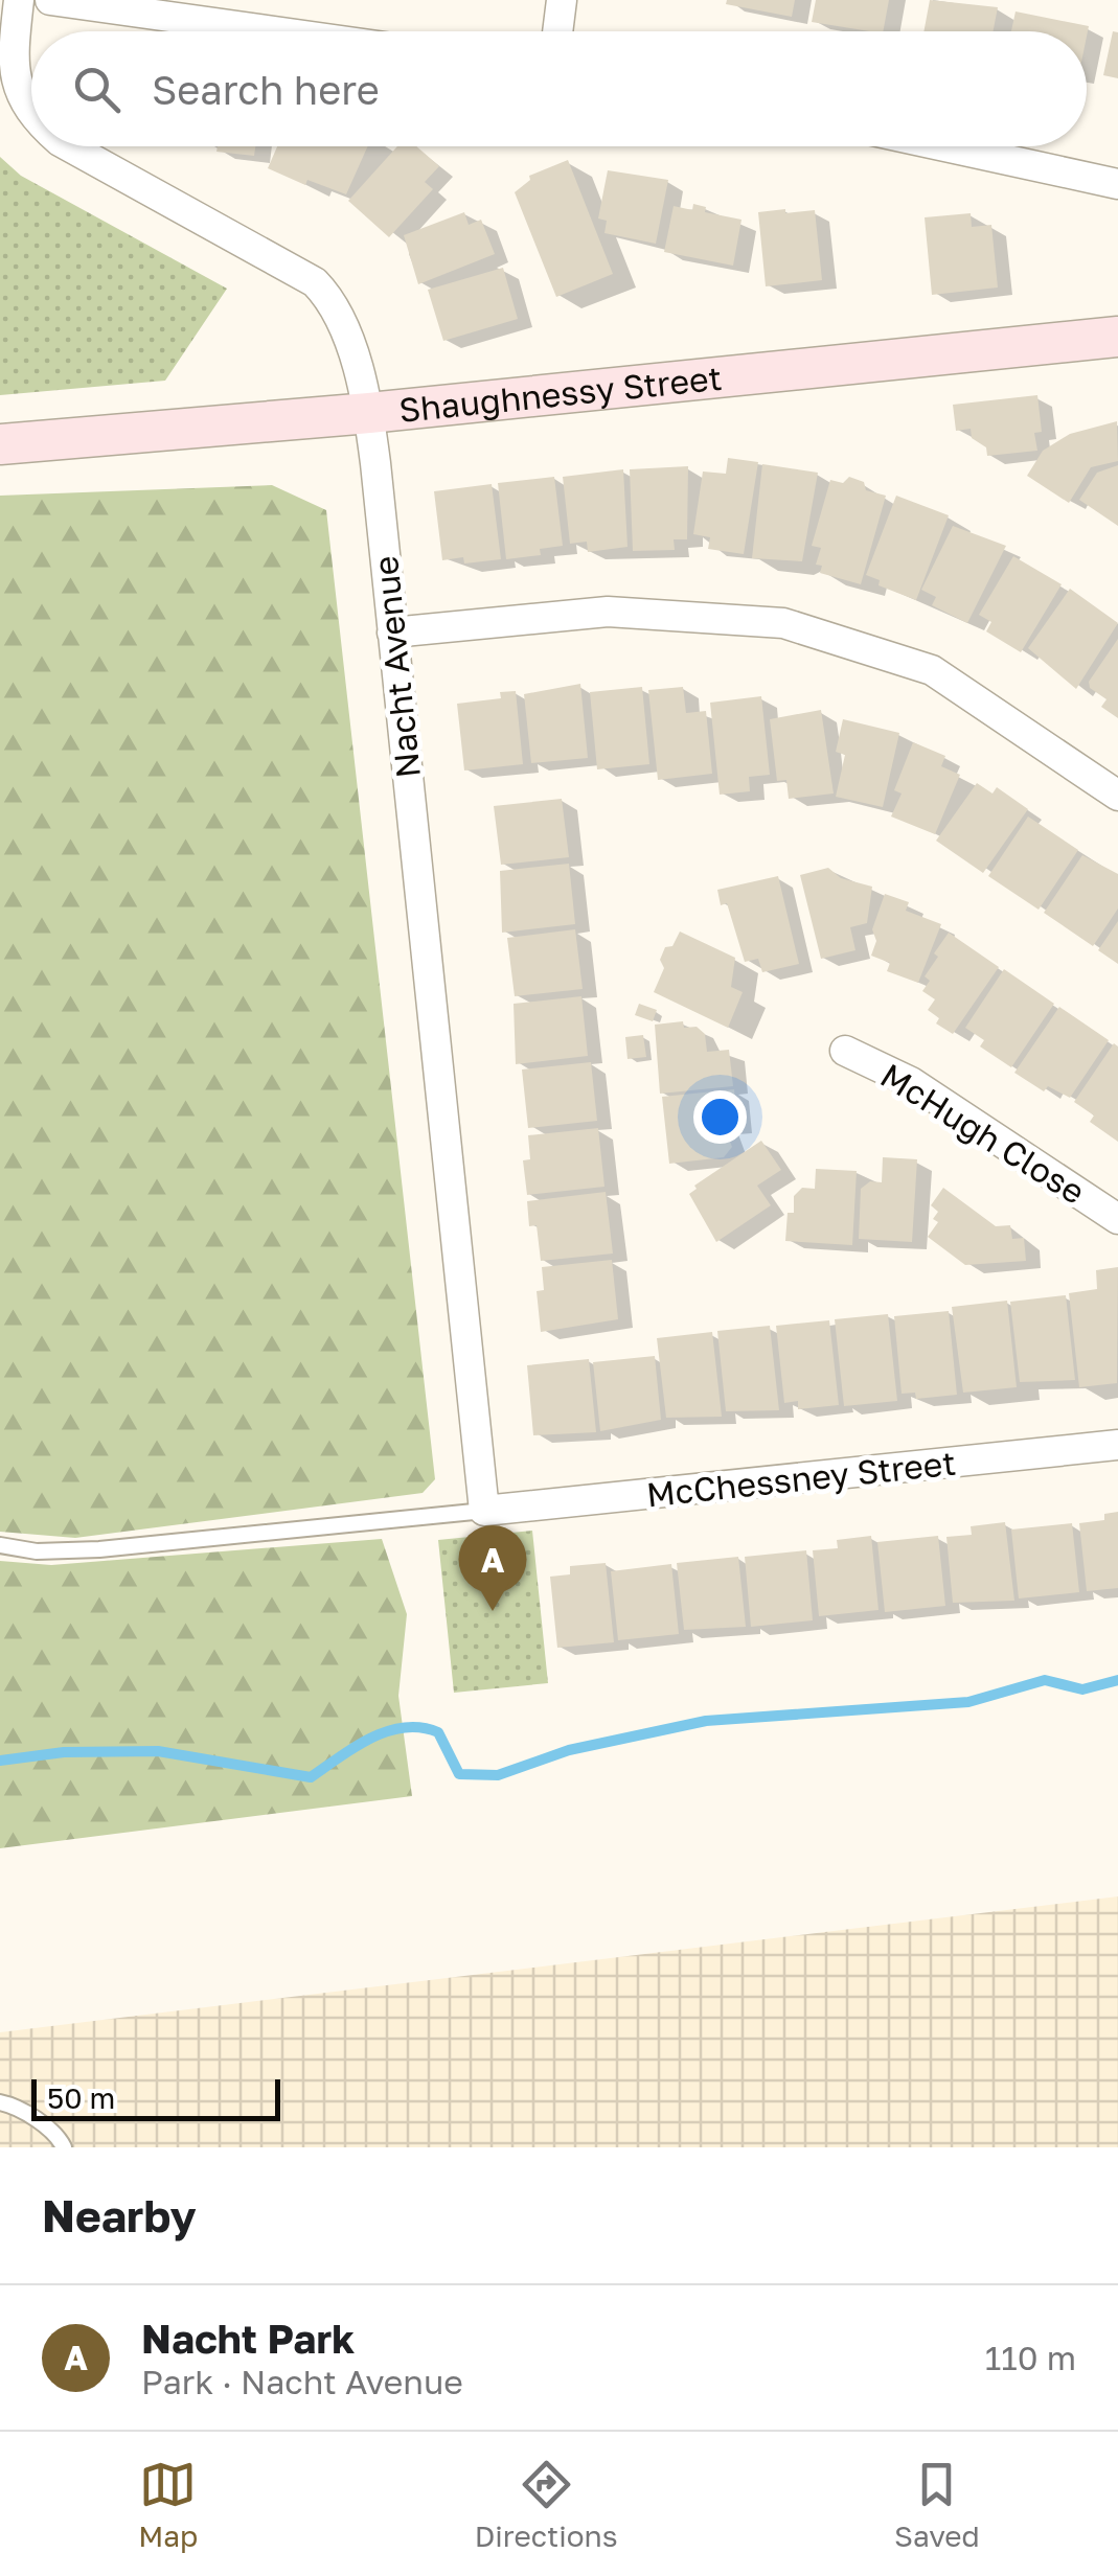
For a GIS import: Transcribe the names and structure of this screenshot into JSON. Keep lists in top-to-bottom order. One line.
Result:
{"streets":{"main road":["Shaughnessy Street"],"street":["Nacht Avenue","McHugh Close","McChessney Street"]},"crossings":[["Shaughnessy Street","Nacht Avenue"],["Nacht Avenue","McChessney Street"]],"scale_bar":"50 m","page":{"search":"Search here","pins":"A","scale":"50 m","heading":"Nearby","list":[{"mark":"A","name":"Nacht Park","note":"Park · Nacht Avenue","value":"110 m"}],"nav":["Map","Directions","Saved"]}}
